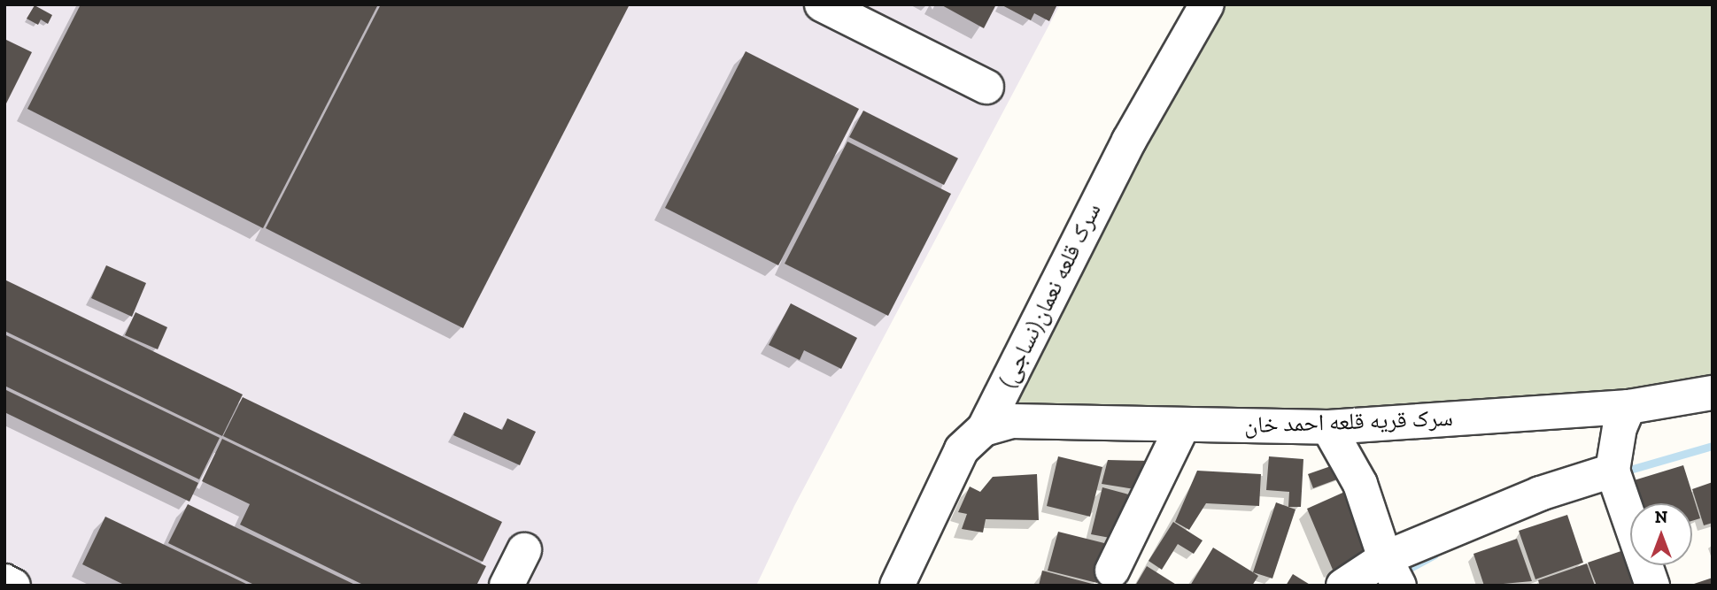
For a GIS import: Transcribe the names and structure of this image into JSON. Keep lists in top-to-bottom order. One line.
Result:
{"streets":{"street":["سرک قلعه نعمان(نساجی)","سرک قریه قلعه احمد خان"]},"crossings":[["سرک قلعه نعمان(نساجی)","سرک قریه قلعه احمد خان"]],"north":"top"}
